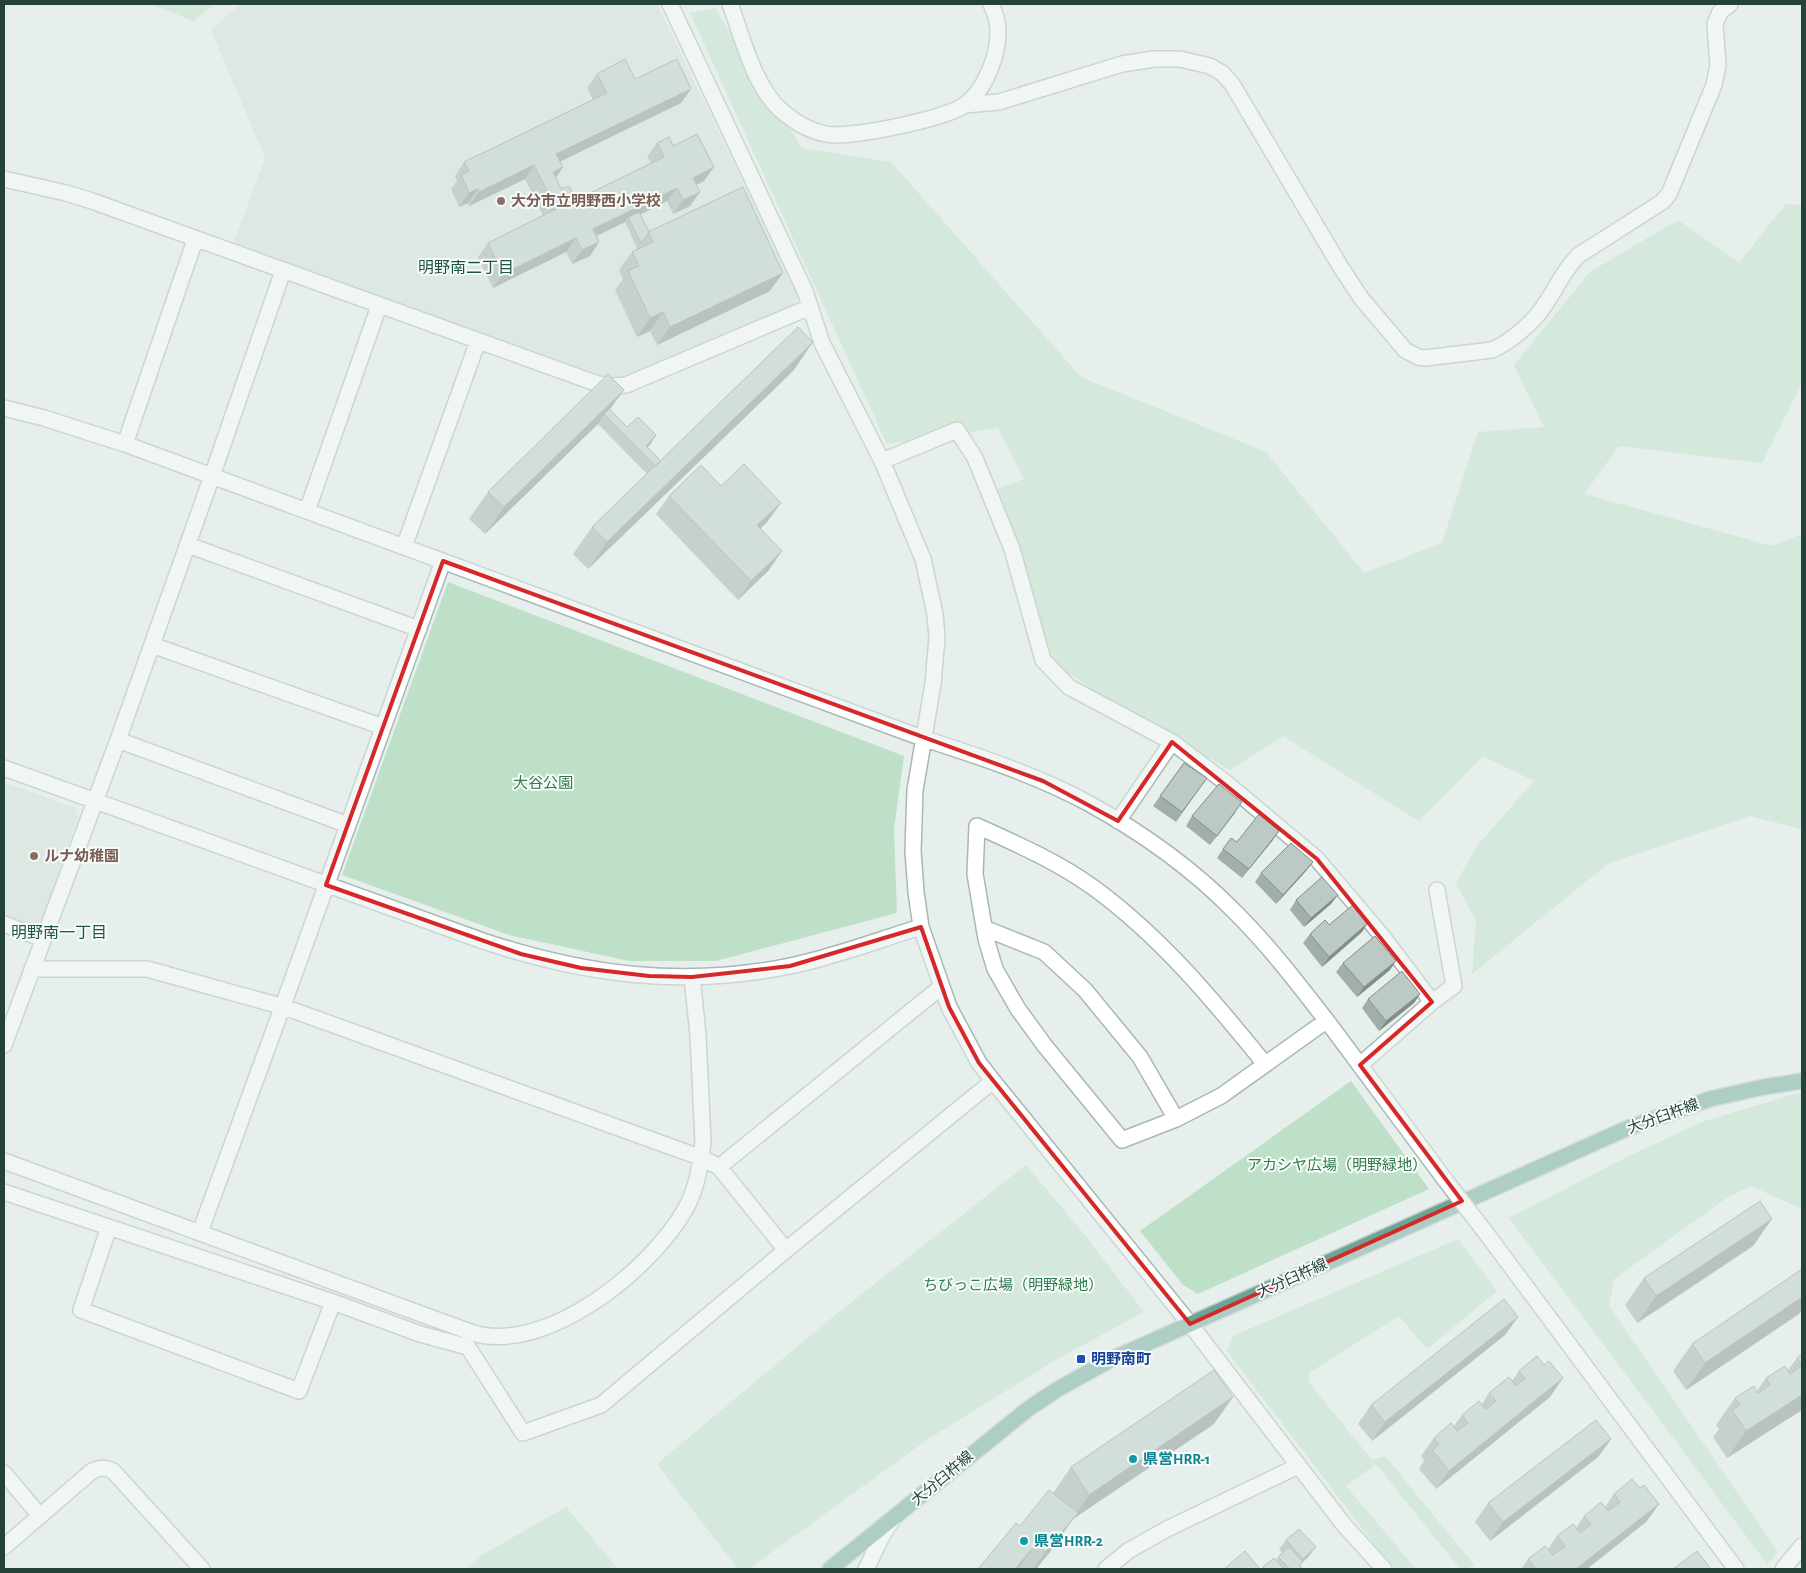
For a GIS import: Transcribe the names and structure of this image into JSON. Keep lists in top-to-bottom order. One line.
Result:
{"streets":{"main road":["大分臼杵線"]},"districts":["明野南二丁目","明野南一丁目"],"parks":["大谷公園","アカシヤ広場（明野緑地）","ちびっこ広場（明野緑地）"],"places":{"other":["大分市立明野西小学校","ルナ幼稚園","県営HRR-1","県営HRR-2"],"transit":["明野南町"]}}
